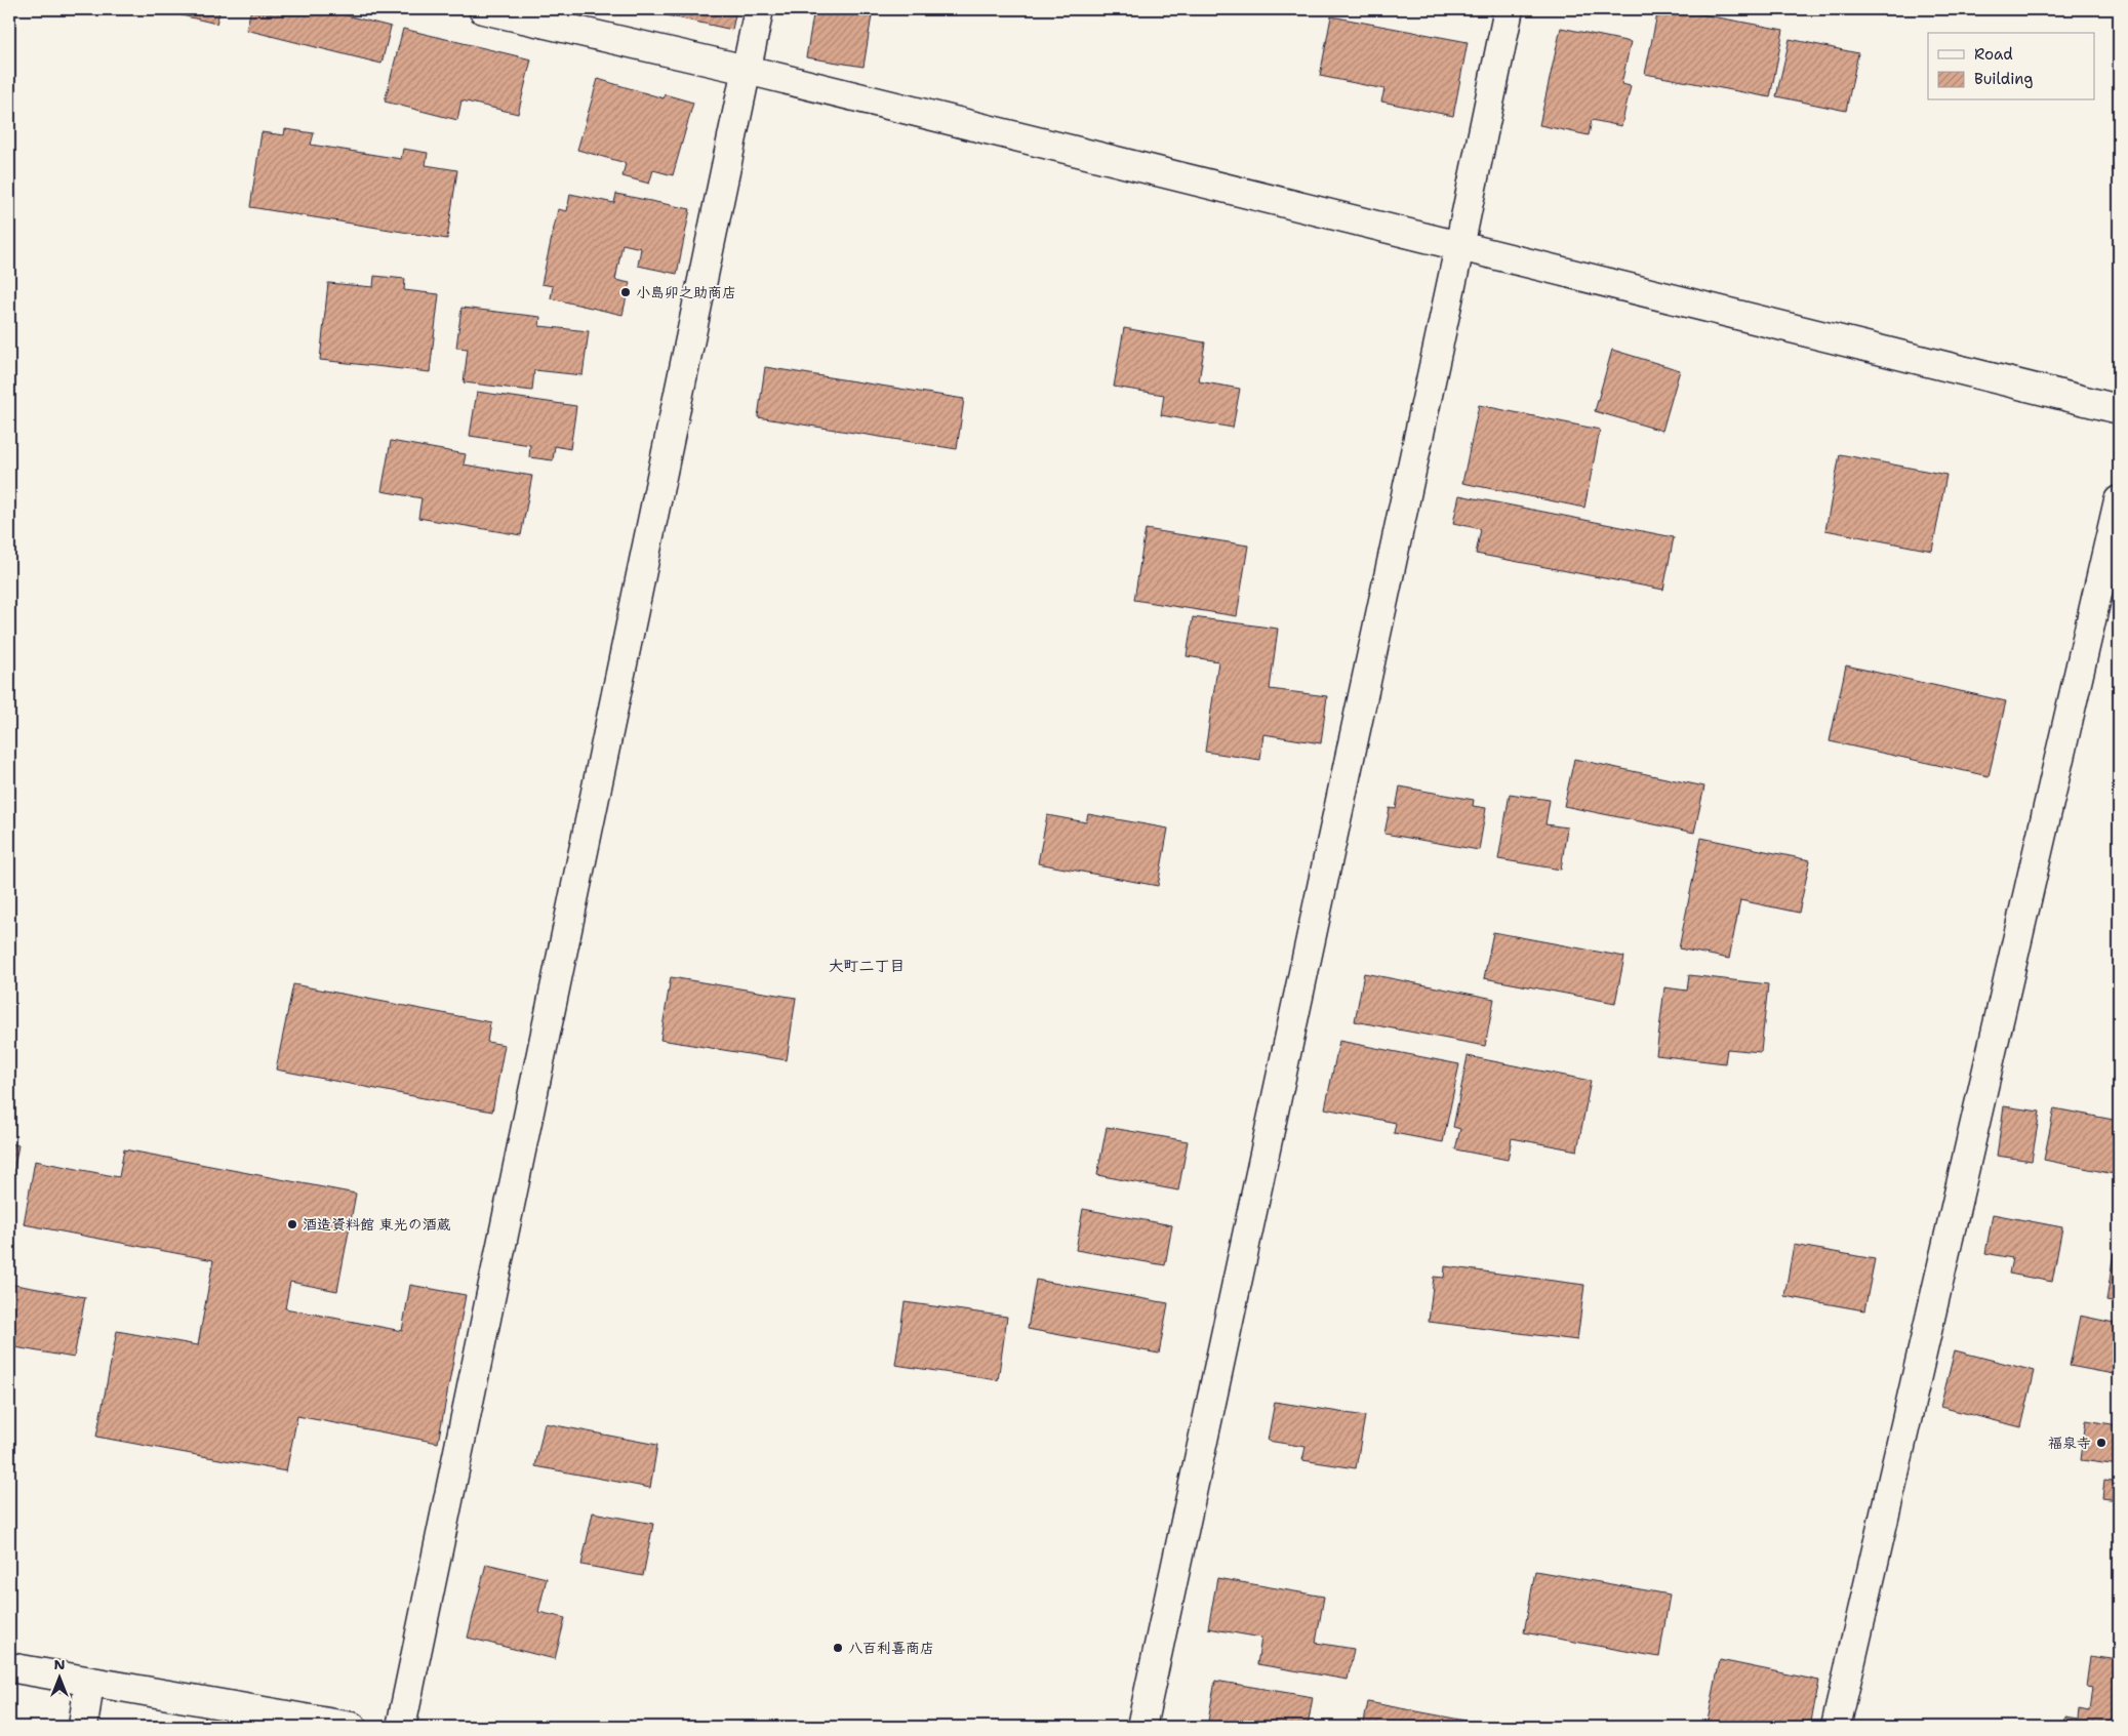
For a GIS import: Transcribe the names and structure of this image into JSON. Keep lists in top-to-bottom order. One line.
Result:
{"districts":["大町二丁目"],"places":["小島卯之助商店","酒造資料館 東光の酒蔵","福泉寺","八百利喜商店"],"legend":["Road","Building"],"north":"top"}
